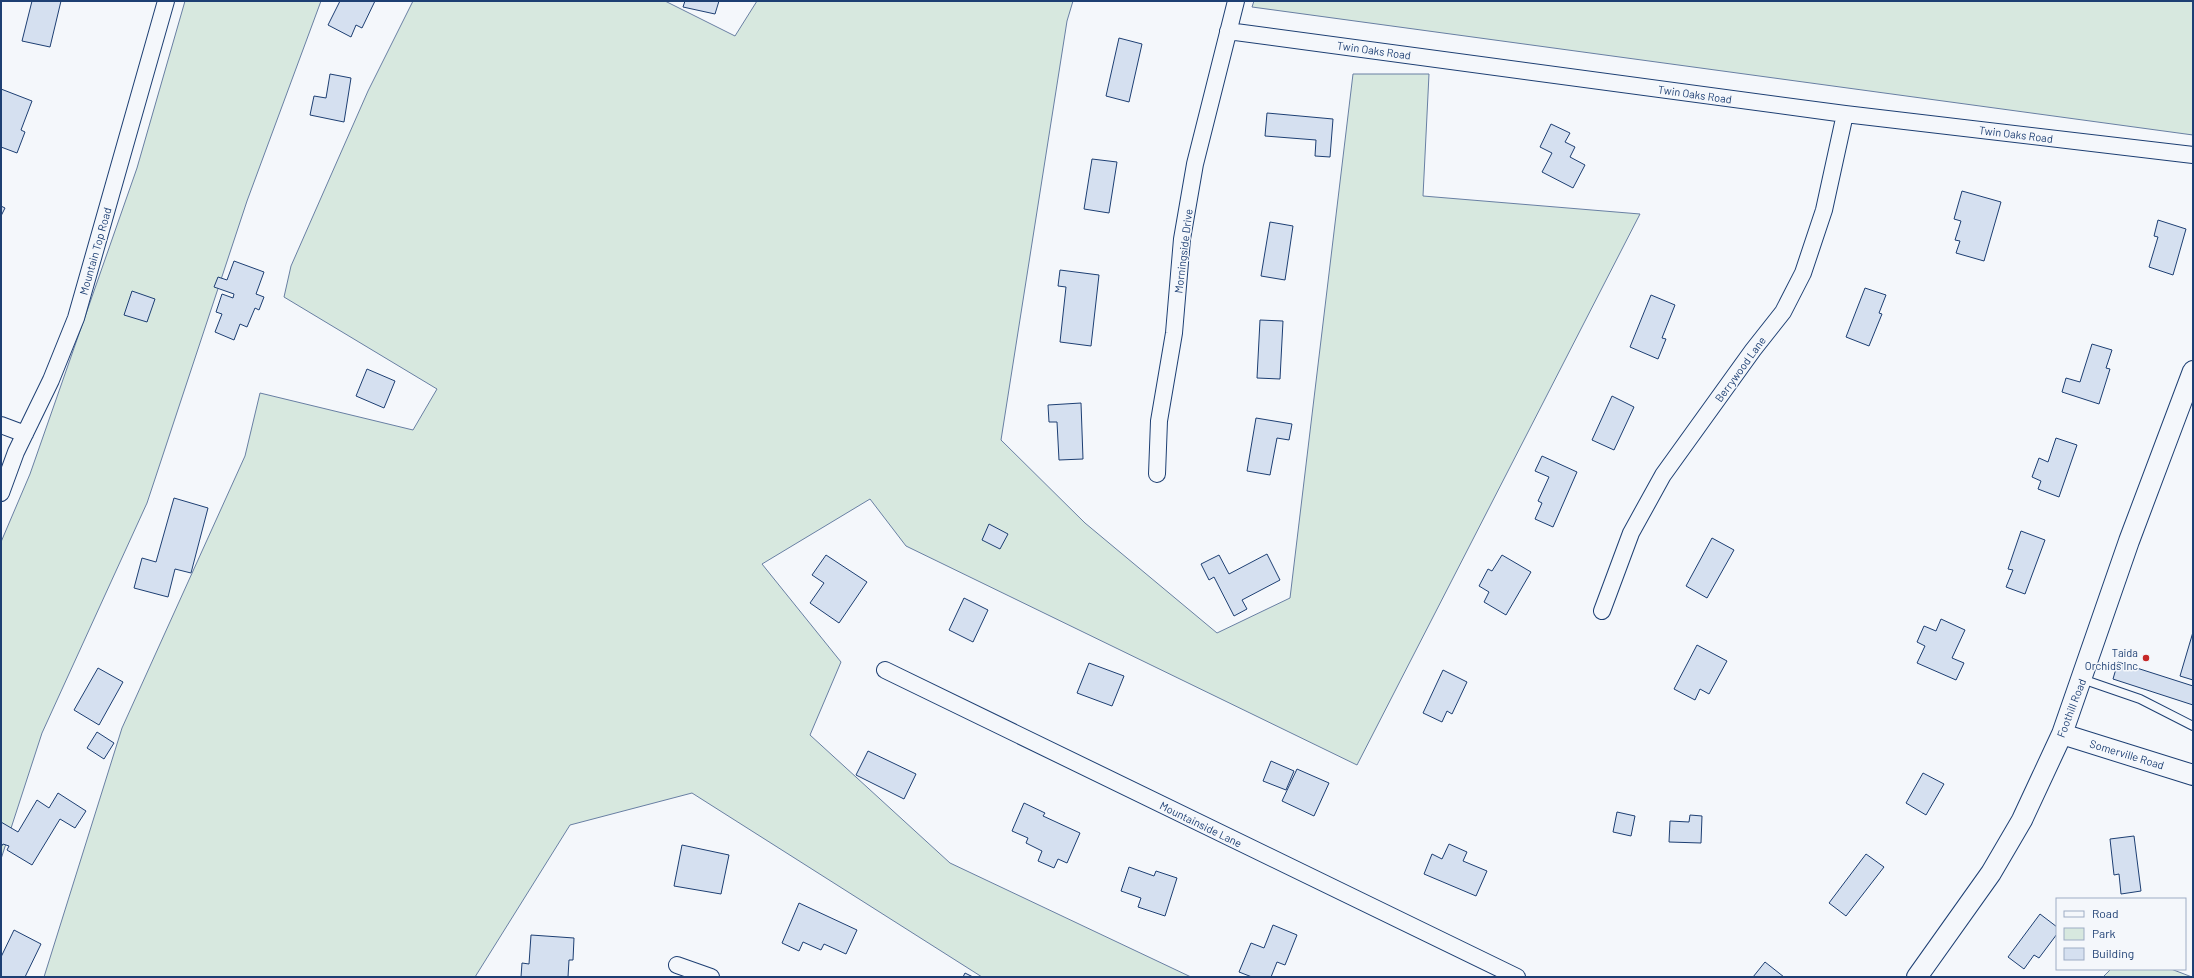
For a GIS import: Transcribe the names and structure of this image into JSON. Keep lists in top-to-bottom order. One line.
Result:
{"streets":{"street":["Twin Oaks Road","Mountain Top Road","Morningside Drive","Berrywood Lane","Foothill Road","Somerville Road","Mountainside Lane"]},"crossings":[["Twin Oaks Road","Morningside Drive"],["Twin Oaks Road","Berrywood Lane"],["Foothill Road","Somerville Road"]],"places":["Taida Orchids Inc"],"legend":["Road","Park","Building"]}
